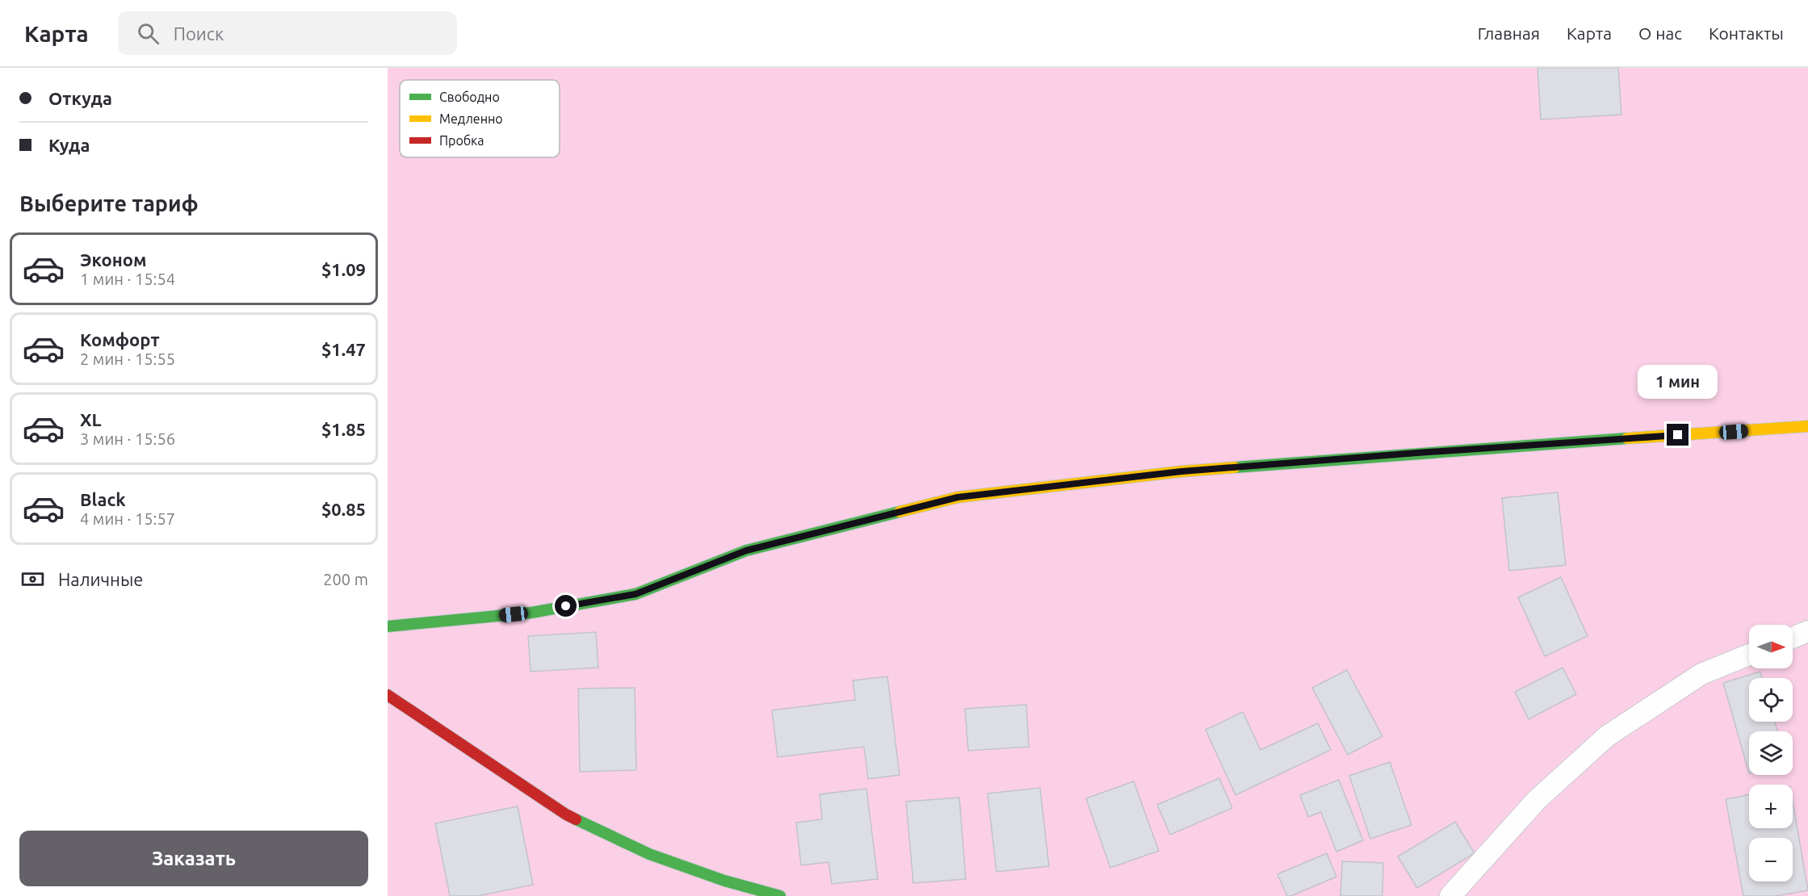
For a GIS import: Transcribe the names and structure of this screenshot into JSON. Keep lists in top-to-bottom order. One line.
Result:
{"legend":["Свободно","Медленно","Пробка"],"north":"right","page":{"header":"Карта","search":"Поиск","nav":["Главная","Карта","О нас","Контакты"],"banner":["Откуда","Куда"],"heading":"Выберите тариф","list":[{"name":"Эконом","note":"1 мин · 15:54","value":"$1.09"},{"name":"Комфорт","note":"2 мин · 15:55","value":"$1.47"},{"name":"XL","note":"3 мин · 15:56","value":"$1.85"},{"name":"Black","note":"4 мин · 15:57","value":"$0.85"}],"bubble":"1 мин","pay":["Наличные","200 m"],"map_buttons":["+","−"],"buttons":"Заказать"}}
